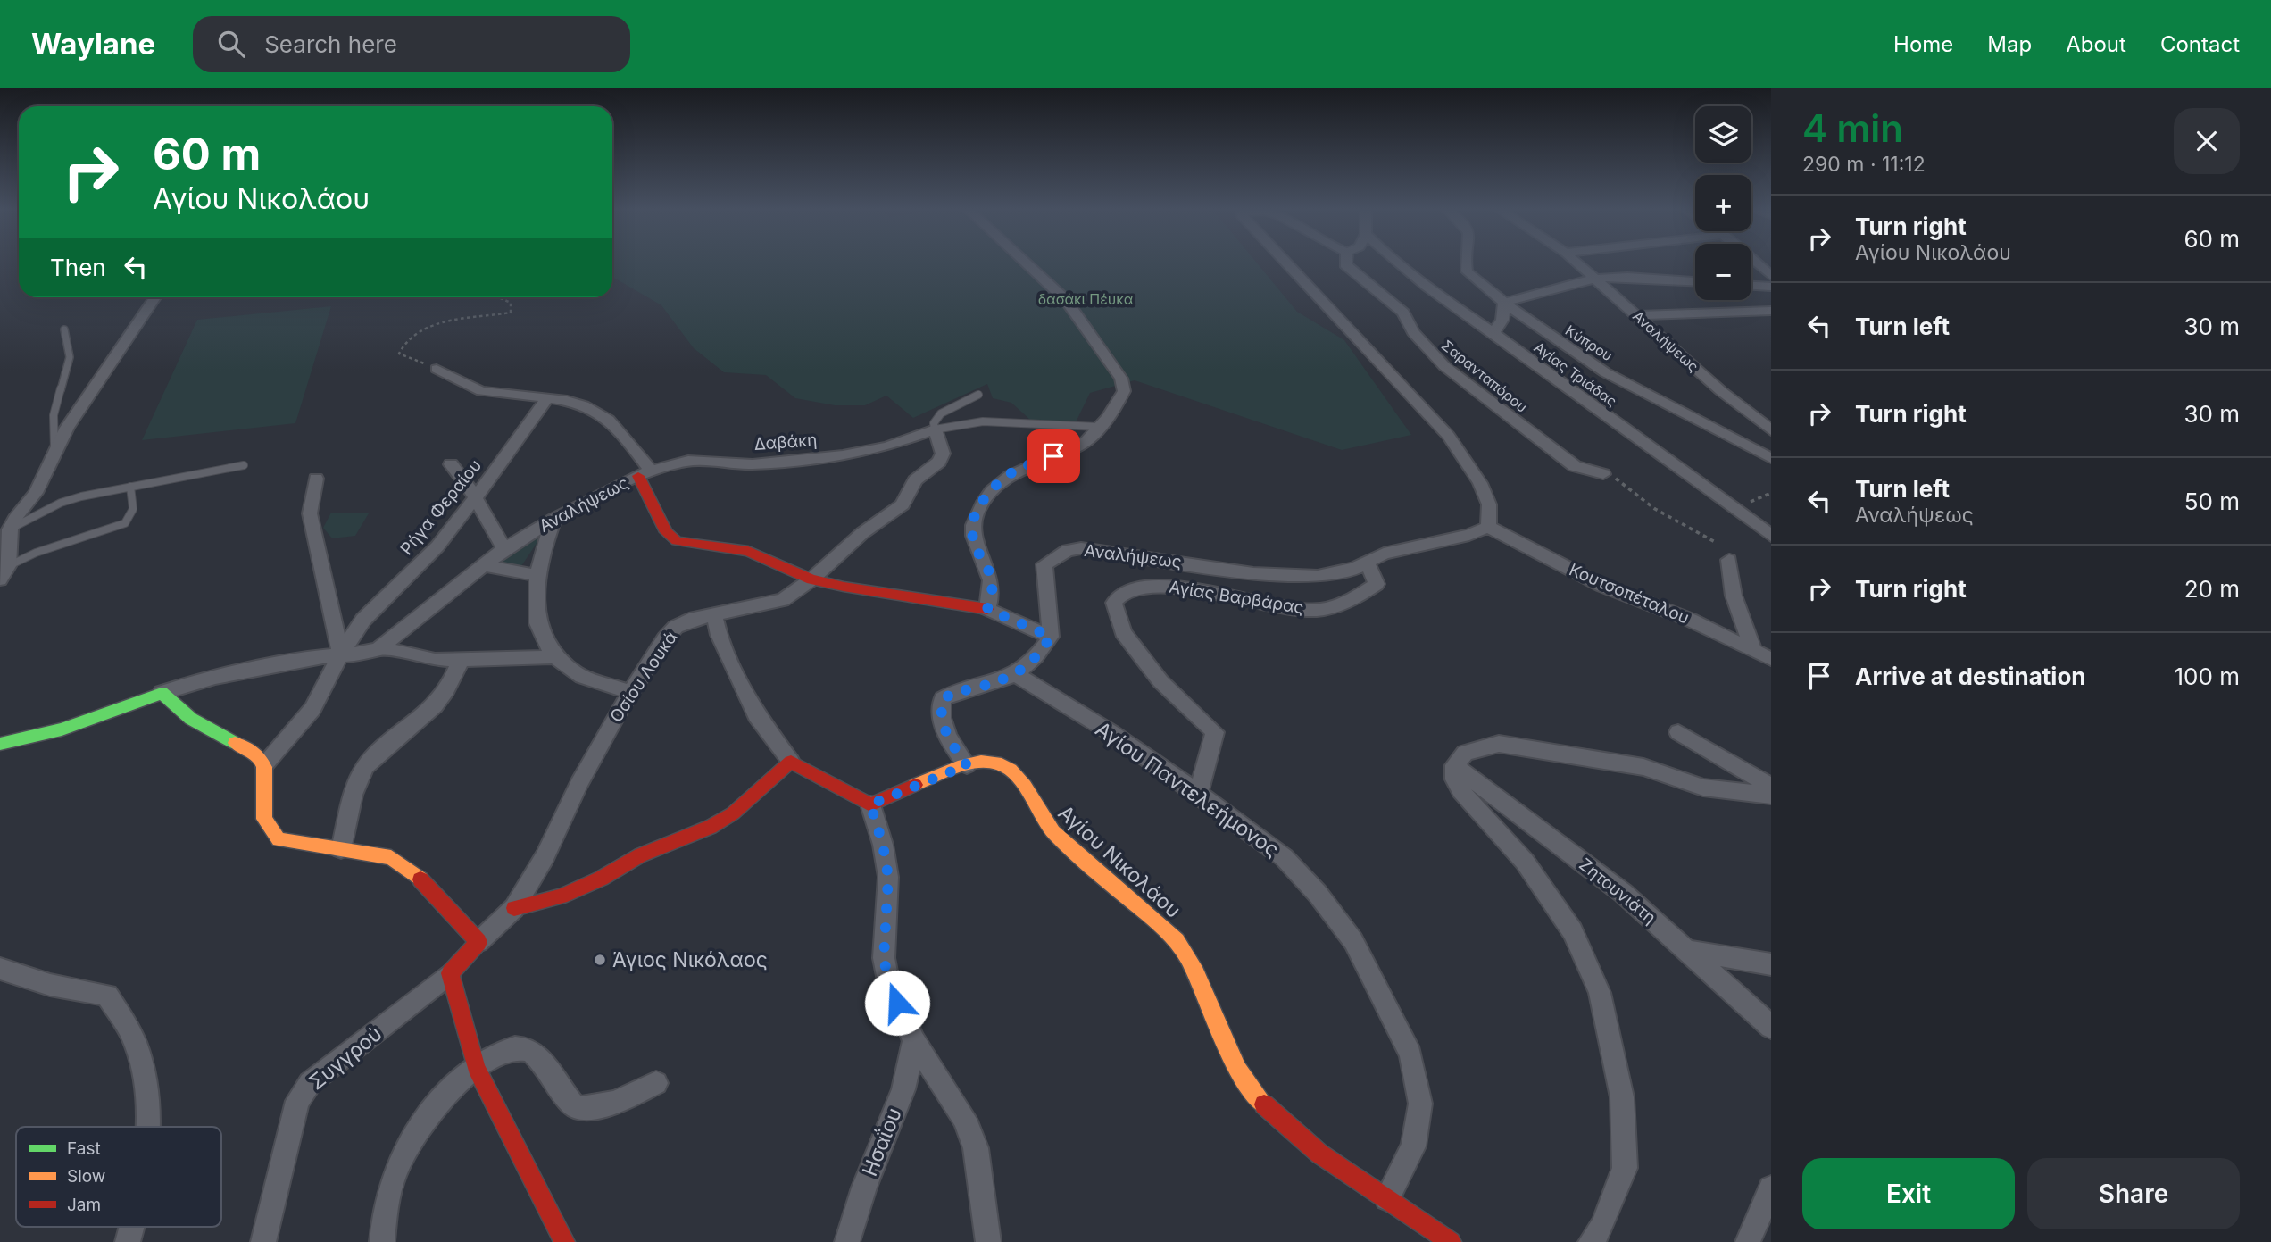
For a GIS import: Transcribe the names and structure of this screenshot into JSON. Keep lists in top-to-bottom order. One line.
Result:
{"streets":{"street":["Αναλήψεως","Κύπρου","Αγίας Τριάδας","Σαρανταπόρου","Δαβάκη","Ρήγα Φεραίου","Κουτσοπέταλου","Αγίας Βαρβάρας","Οσίου Λουκά","Αγίου Παντελεήμονος","Αγίου Νικολάου","Ζητουνιάτη","Συγγρού","Ησαΐου"]},"crossings":[["Αναλήψεως","Δαβάκη"],["Αναλήψεως","Ρήγα Φεραίου"],["Αναλήψεως","Κουτσοπέταλου"],["Αναλήψεως","Αγίας Βαρβάρας"],["Αναλήψεως","Οσίου Λουκά"],["Δαβάκη","Οσίου Λουκά"],["Αγίας Βαρβάρας","Αγίου Παντελεήμονος"],["Αγίου Παντελεήμονος","Αγίου Νικολάου"]],"parks":["δασάκι Πέυκα"],"places":["Άγιος Νικόλαος"],"legend":["Fast","Slow","Jam"],"page":{"header":"Waylane","search":"Search here","nav":["Home","Map","About","Contact"],"heading":["4 min","290 m · 11:12"],"map_buttons":["+","−"],"turn":["60 m","Αγίου Νικολάου"],"list":[{"name":"Turn right","note":"Αγίου Νικολάου","value":"60 m"},{"name":"Turn left","value":"30 m"},{"name":"Turn right","value":"30 m"},{"name":"Turn left","note":"Αναλήψεως","value":"50 m"},{"name":"Turn right","value":"20 m"},{"name":"Arrive at destination","value":"100 m"}],"then":"Then","buttons":["Exit","Share"]}}
